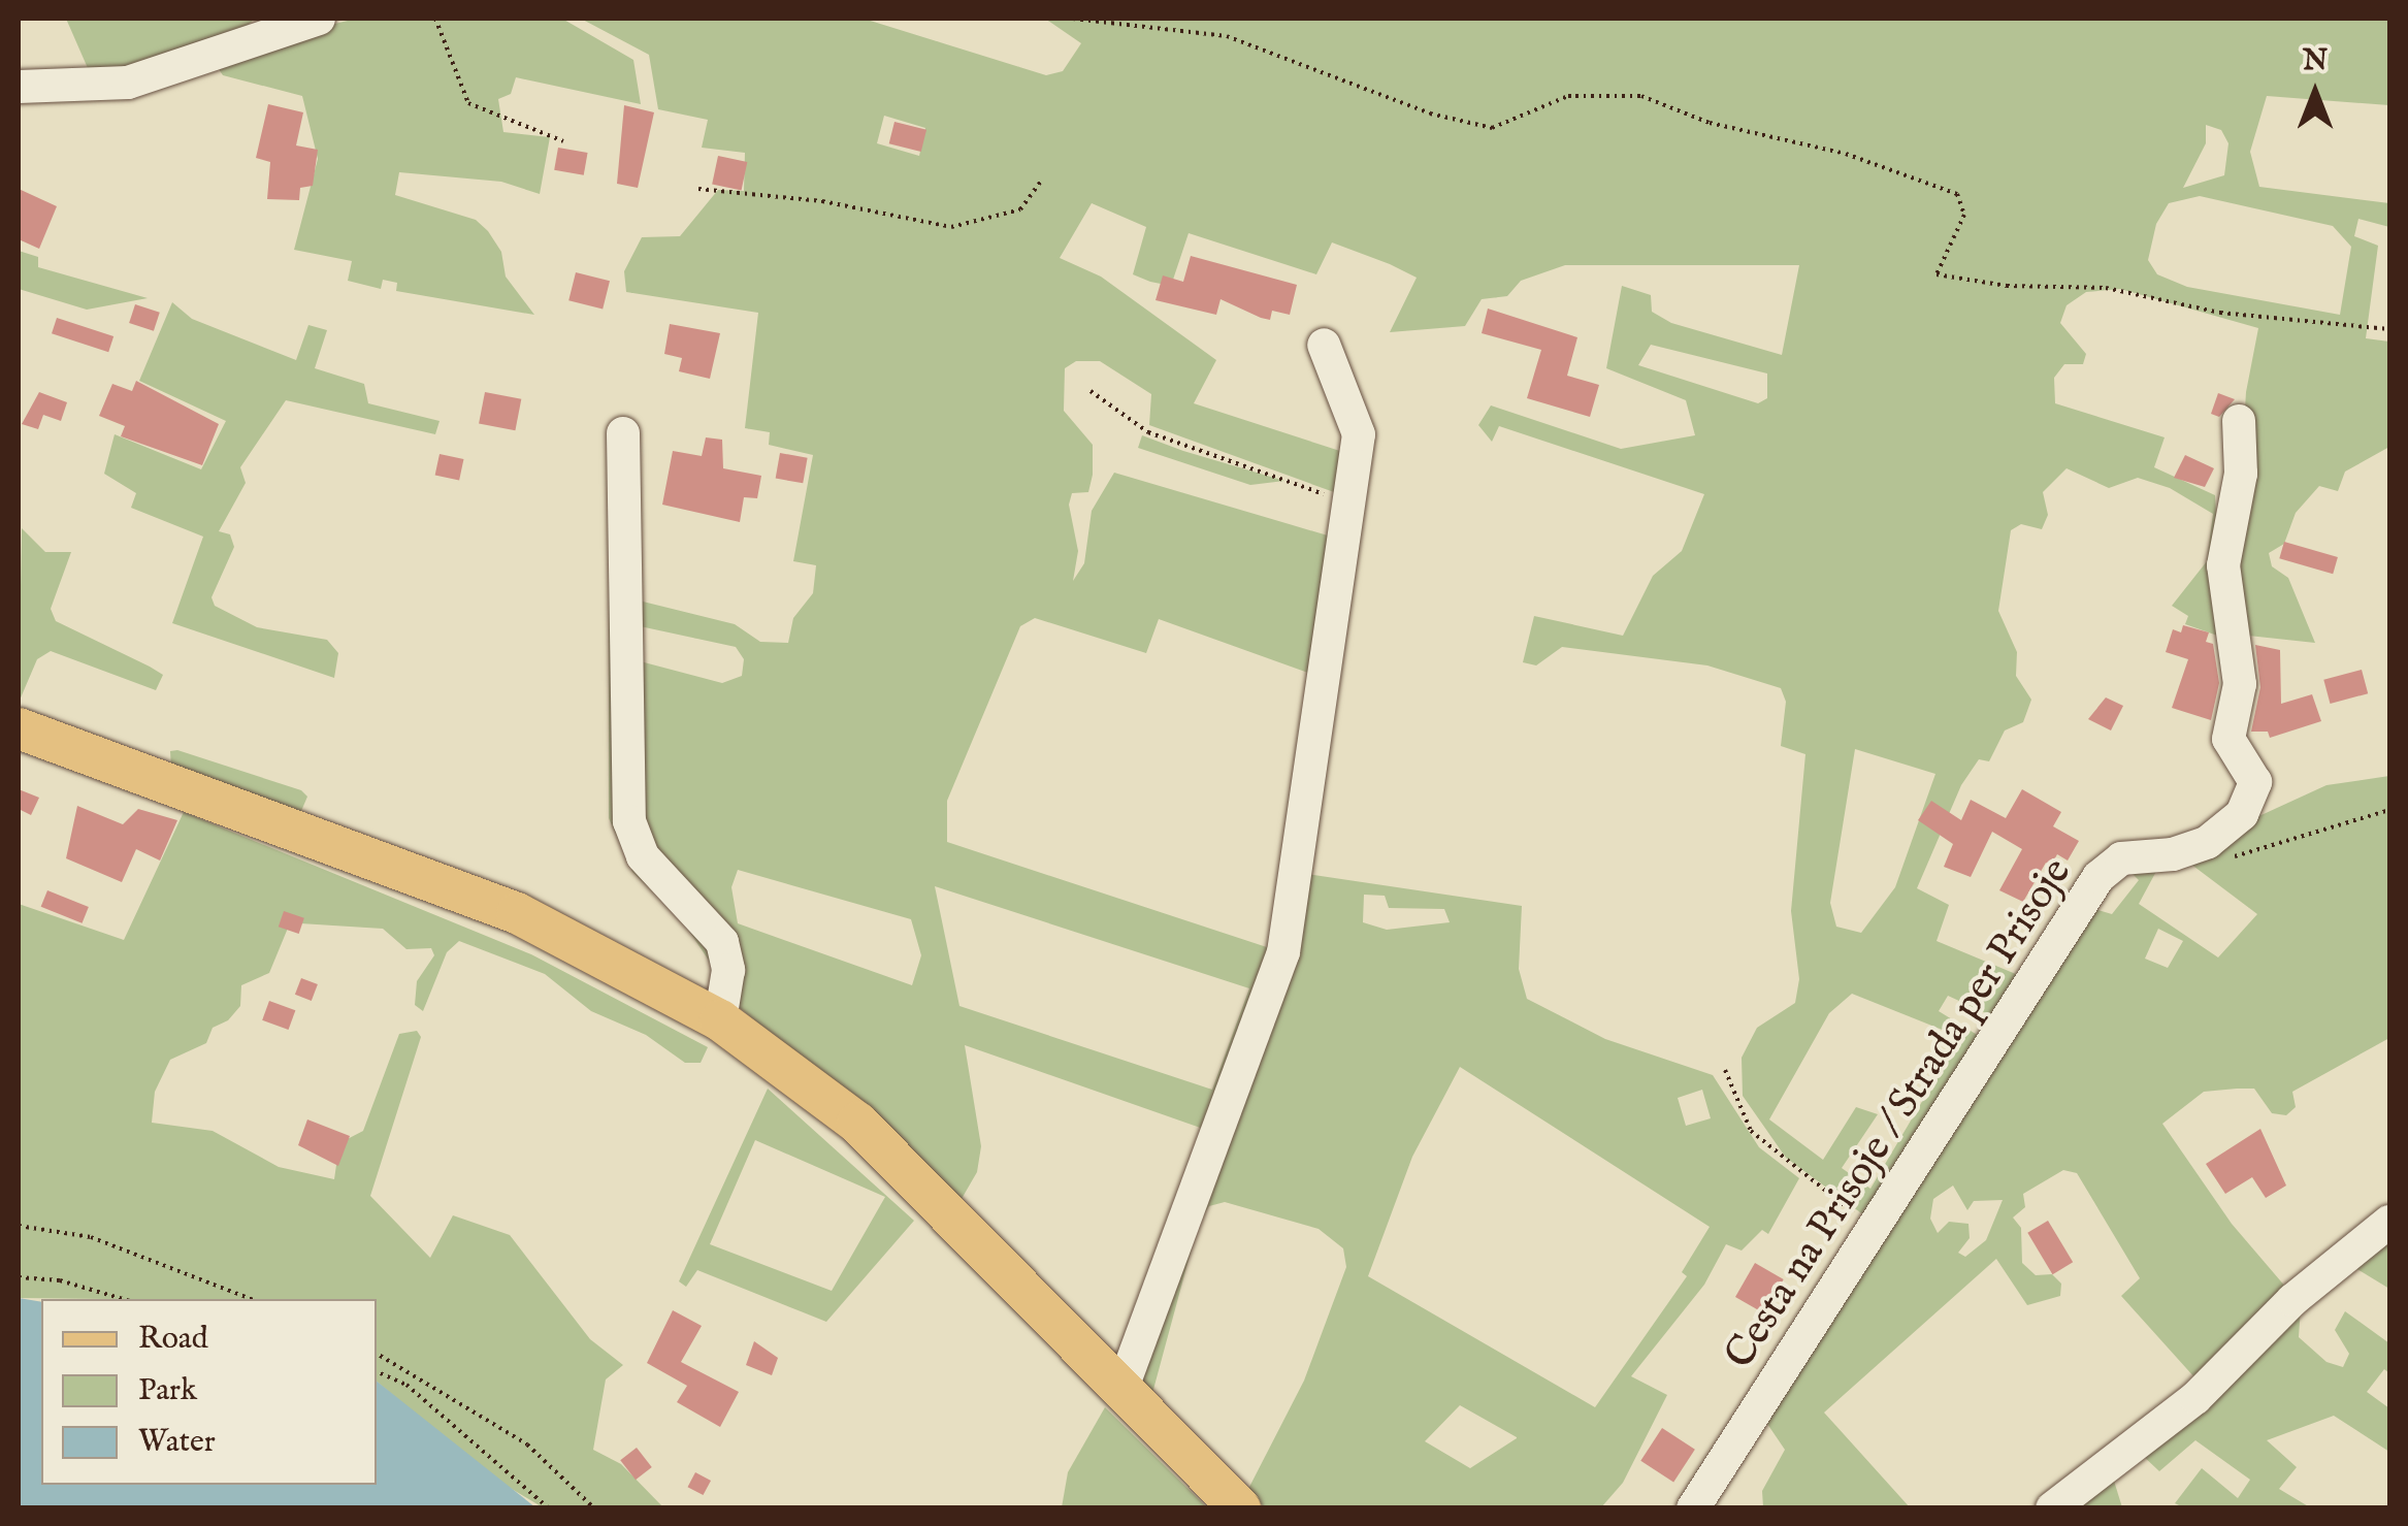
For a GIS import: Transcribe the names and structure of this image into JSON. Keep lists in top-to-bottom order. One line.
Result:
{"streets":{"street":["Cesta na Prisoje / Strada per Prisoje"]},"legend":["Road","Park","Water"],"north":"top"}
